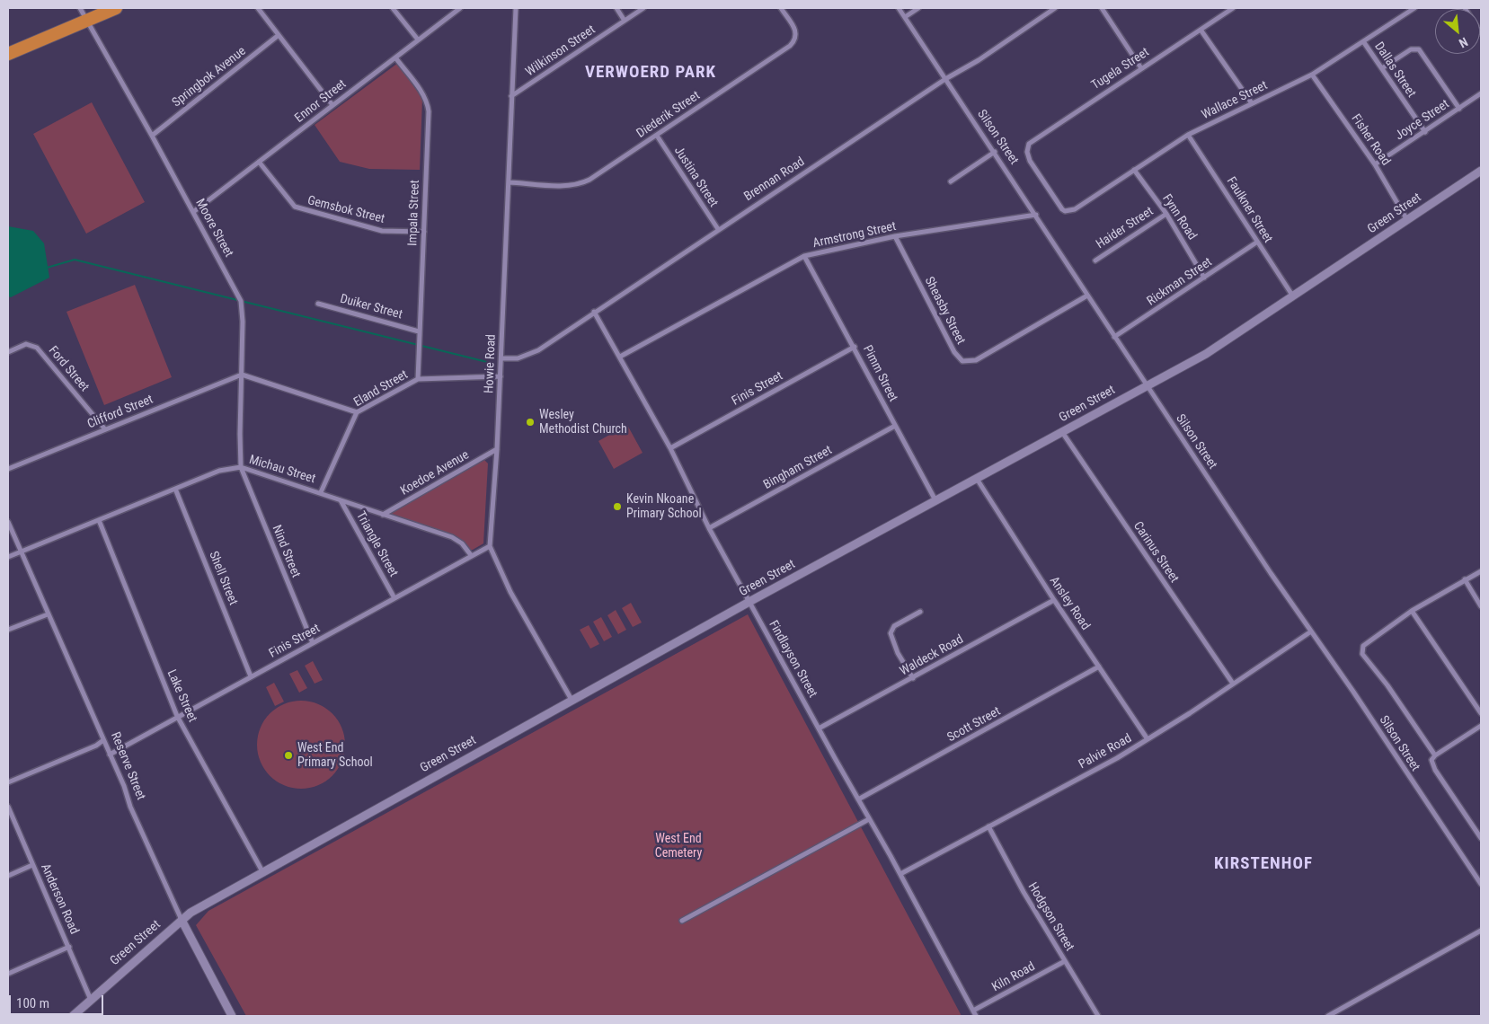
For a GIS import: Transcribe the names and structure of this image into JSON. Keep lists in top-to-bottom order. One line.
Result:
{"streets":{"street":["Wilkinson Street","Tugela Street","Dallas Street","Springbok Avenue","Wallace Street","Ennor Street","Diederik Street","Joyce Street","Silson Street","Fisher Road","Justina Street","Brennan Road","Gemsbok Street","Faulkner Street","Impala Street","Green Street","Fynn Road","Moore Street","Haider Street","Armstrong Street","Rickman Street","Duiker Street","Sheasby Street","Howie Road","Ford Street","Pimm Street","Eland Street","Finis Street","Clifford Street","Bingham Street","Michau Street","Koedoe Avenue","Triangle Street","Nind Street","Carinus Street","Shell Street","Ansley Road","Waldeck Road","Findlayson Street","Lake Street","Scott Street","Palvie Road","Reserve Street","Anderson Road","Hodgson Street","Kiln Road"]},"crossings":[["Wilkinson Street","Howie Road"],["Tugela Street","Wallace Street"],["Dallas Street","Wallace Street"],["Dallas Street","Joyce Street"],["Springbok Avenue","Moore Street"],["Wallace Street","Fisher Road"],["Wallace Street","Faulkner Street"],["Wallace Street","Fynn Road"],["Ennor Street","Gemsbok Street"],["Ennor Street","Impala Street"],["Ennor Street","Moore Street"],["Diederik Street","Justina Street"],["Diederik Street","Howie Road"],["Joyce Street","Fisher Road"],["Silson Street","Brennan Road"],["Silson Street","Green Street"],["Silson Street","Armstrong Street"],["Silson Street","Rickman Street"],["Silson Street","Sheasby Street"],["Silson Street","Palvie Road"],["Fisher Road","Green Street"],["Justina Street","Brennan Road"],["Brennan Road","Howie Road"],["Brennan Road","Findlayson Street"],["Gemsbok Street","Impala Street"],["Faulkner Street","Green Street"],["Faulkner Street","Rickman Street"],["Impala Street","Duiker Street"],["Impala Street","Eland Street"],["Green Street","Howie Road"],["Green Street","Pimm Street"],["Green Street","Carinus Street"],["Green Street","Ansley Road"],["Green Street","Findlayson Street"],["Green Street","Lake Street"],["Green Street","Reserve Street"],["Green Street","Anderson Road"],["Fynn Road","Haider Street"],["Fynn Road","Rickman Street"],["Moore Street","Clifford Street"],["Moore Street","Michau Street"],["Moore Street","Nind Street"],["Armstrong Street","Sheasby Street"],["Armstrong Street","Pimm Street"],["Armstrong Street","Findlayson Street"],["Howie Road","Eland Street"],["Howie Road","Finis Street"],["Howie Road","Koedoe Avenue"],["Ford Street","Clifford Street"],["Pimm Street","Finis Street"],["Pimm Street","Bingham Street"],["Eland Street","Michau Street"],["Finis Street","Michau Street"],["Finis Street","Triangle Street"],["Finis Street","Nind Street"],["Finis Street","Shell Street"],["Finis Street","Findlayson Street"],["Finis Street","Lake Street"],["Finis Street","Reserve Street"],["Bingham Street","Findlayson Street"],["Michau Street","Koedoe Avenue"],["Michau Street","Triangle Street"],["Michau Street","Nind Street"],["Michau Street","Shell Street"],["Michau Street","Lake Street"],["Michau Street","Reserve Street"],["Carinus Street","Palvie Road"],["Ansley Road","Waldeck Road"],["Ansley Road","Scott Street"],["Ansley Road","Palvie Road"],["Waldeck Road","Findlayson Street"],["Findlayson Street","Scott Street"],["Findlayson Street","Palvie Road"],["Findlayson Street","Kiln Road"],["Palvie Road","Hodgson Street"],["Hodgson Street","Kiln Road"]],"districts":["VERWOERD PARK","KIRSTENHOF"],"parks":["West End Cemetery"],"places":["Wesley Methodist Church","Kevin Nkoane Primary School","West End Primary School"],"scale_bar":"100 m","north":"bottom right"}
